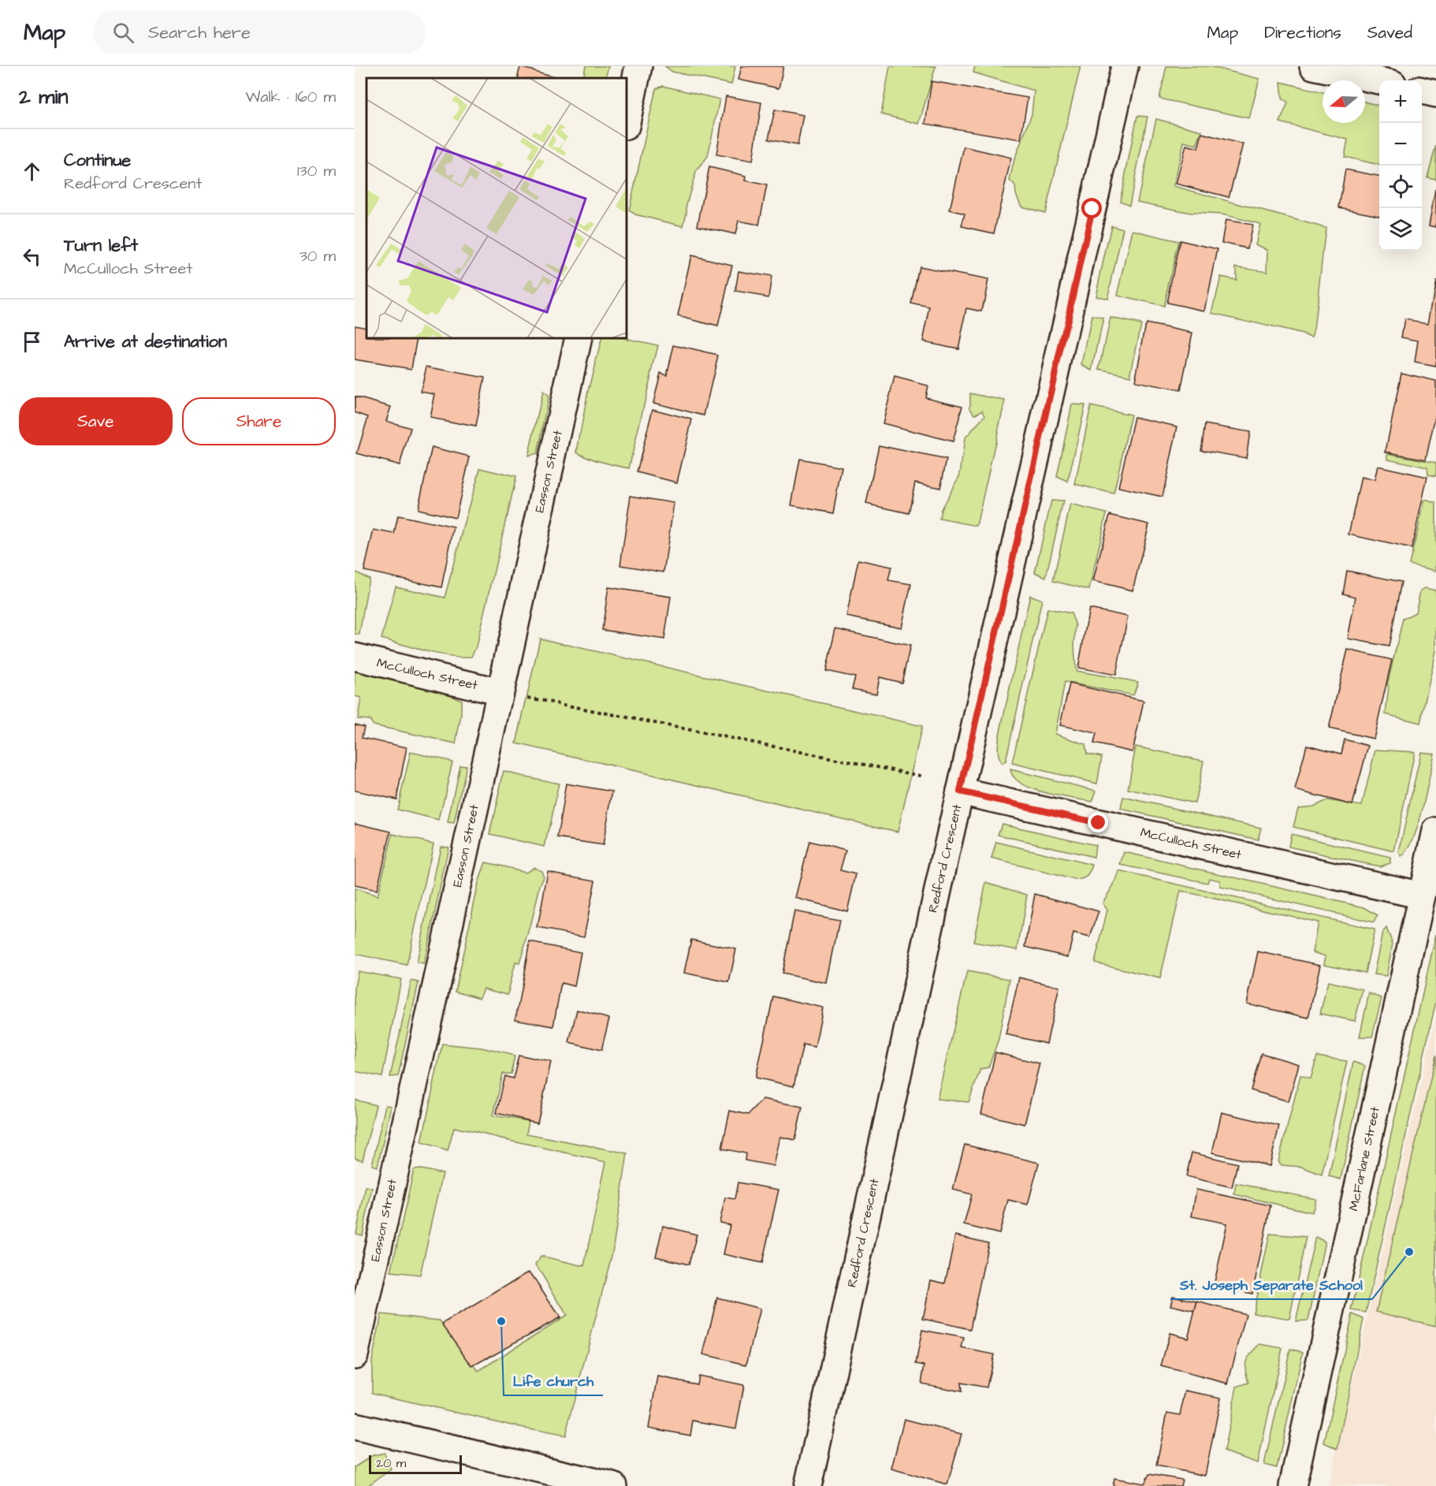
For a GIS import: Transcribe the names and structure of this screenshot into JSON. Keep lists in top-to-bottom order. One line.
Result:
{"streets":{"street":["Easson Street","McCulloch Street","Redford Crescent","McFarlane Street"]},"crossings":[["Easson Street","McCulloch Street"],["McCulloch Street","Redford Crescent"],["McCulloch Street","McFarlane Street"]],"places":["St. Joseph Separate School","Life church"],"scale_bar":"20 m","north":"left","page":{"header":"Map","search":"Search here","nav":["Map","Directions","Saved"],"heading":["2 min","Walk · 160 m"],"map_buttons":["+","−"],"list":[["Continue","Redford Crescent","130 m"],["Turn left","McCulloch Street","30 m"],"Arrive at destination"],"buttons":["Save","Share"],"scale":"20 m"}}
